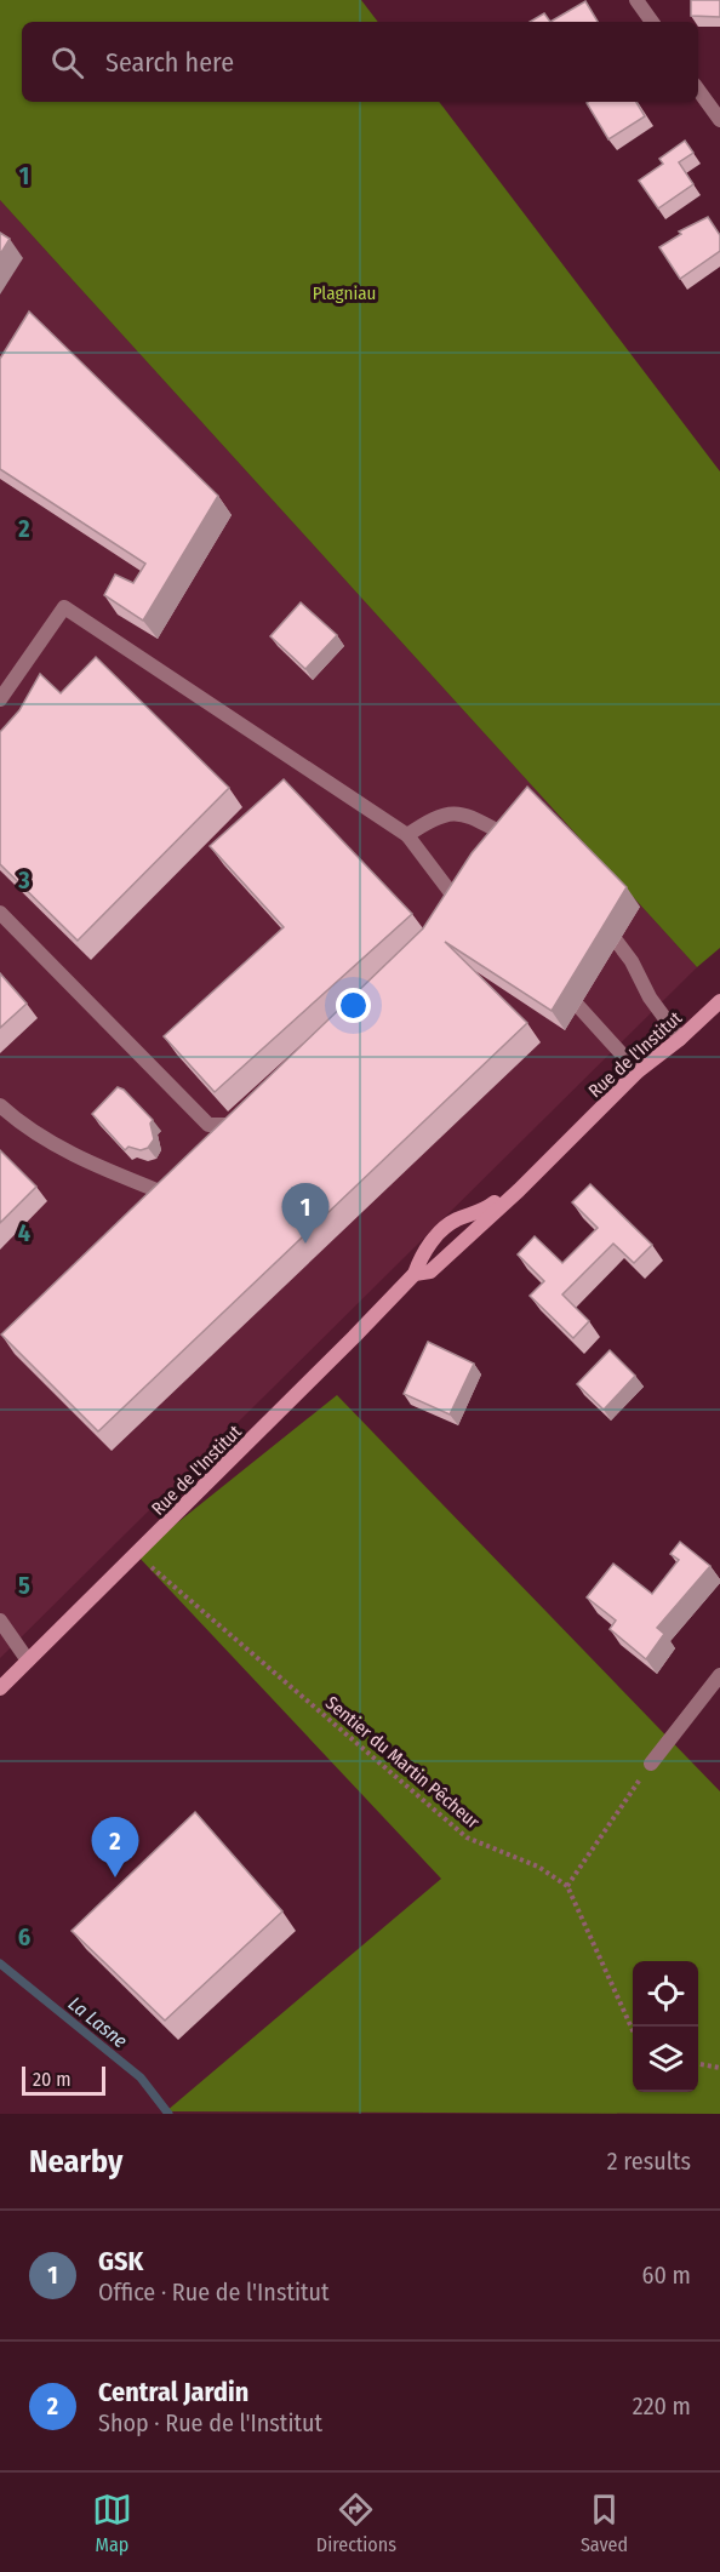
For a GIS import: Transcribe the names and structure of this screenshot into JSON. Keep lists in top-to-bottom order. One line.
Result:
{"streets":{"street":["Rue de l'Institut"],"path":["Sentier du Martin Pêcheur"]},"crossings":[["Rue de l'Institut","Sentier du Martin Pêcheur"]],"water":["La Lasne"],"parks":["Plagniau"],"scale_bar":"20 m","page":{"search":"Search here","pins":["1","2"],"scale":"20 m","heading":["Nearby","2 results"],"list":[{"mark":"1","name":"GSK","note":"Office · Rue de l'Institut","value":"60 m"},{"mark":"2","name":"Central Jardin","note":"Shop · Rue de l'Institut","value":"220 m"}],"nav":["Map","Directions","Saved"]},"grid":{"rows":["1","2","3","4","5","6"]}}
